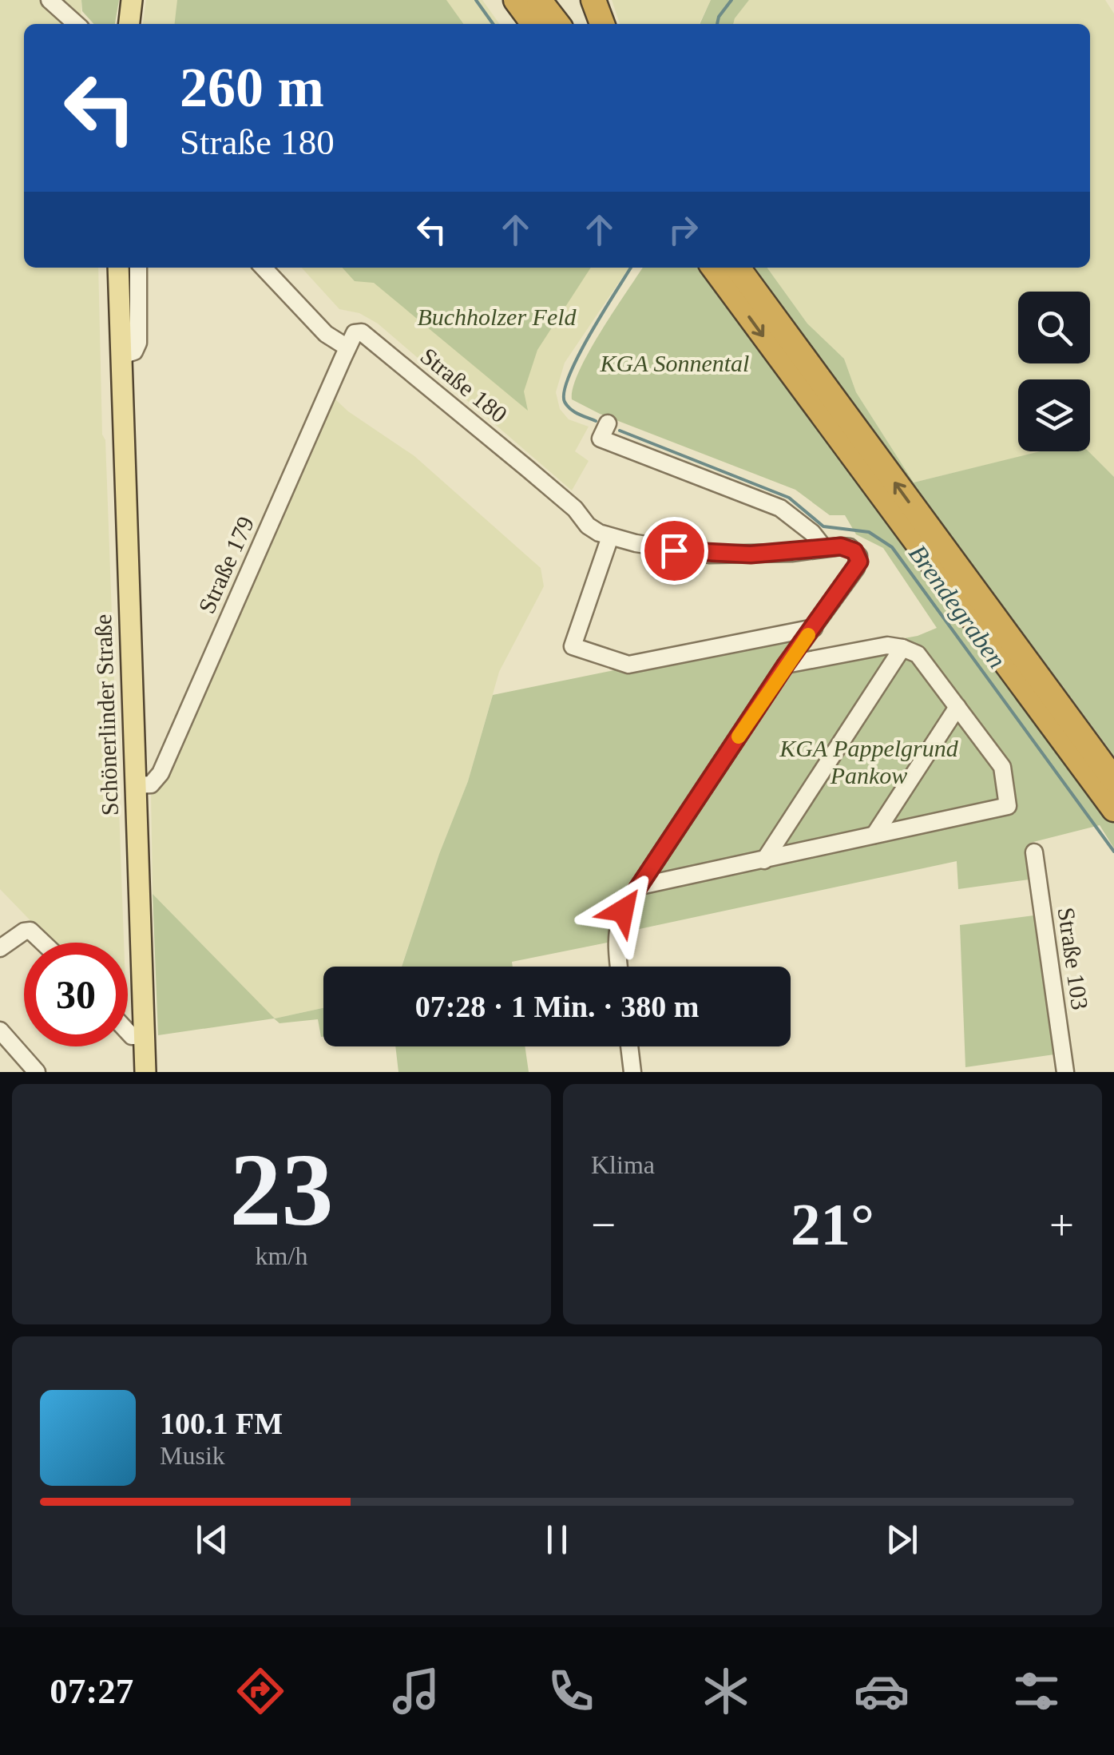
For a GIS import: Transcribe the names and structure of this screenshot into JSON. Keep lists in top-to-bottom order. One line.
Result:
{"streets":{"main road":["Schönerlinder Straße"],"street":["Straße 180","Straße 179","Straße 103"]},"crossings":[["Straße 180","Straße 179"],["Straße 179","Schönerlinder Straße"]],"water":["Brendegraben"],"parks":["Buchholzer Feld","KGA Sonnental","KGA Pappelgrund Pankow"],"page":{"turn":["260 m","Straße 180"],"limit":"30","trip":"07:28 · 1 Min. · 380 m","tile":[["23","km/h"],"Klima"],"heat":["−","21°","+"],"song":["100.1 FM","Musik"],"tabs":"07:27"}}
